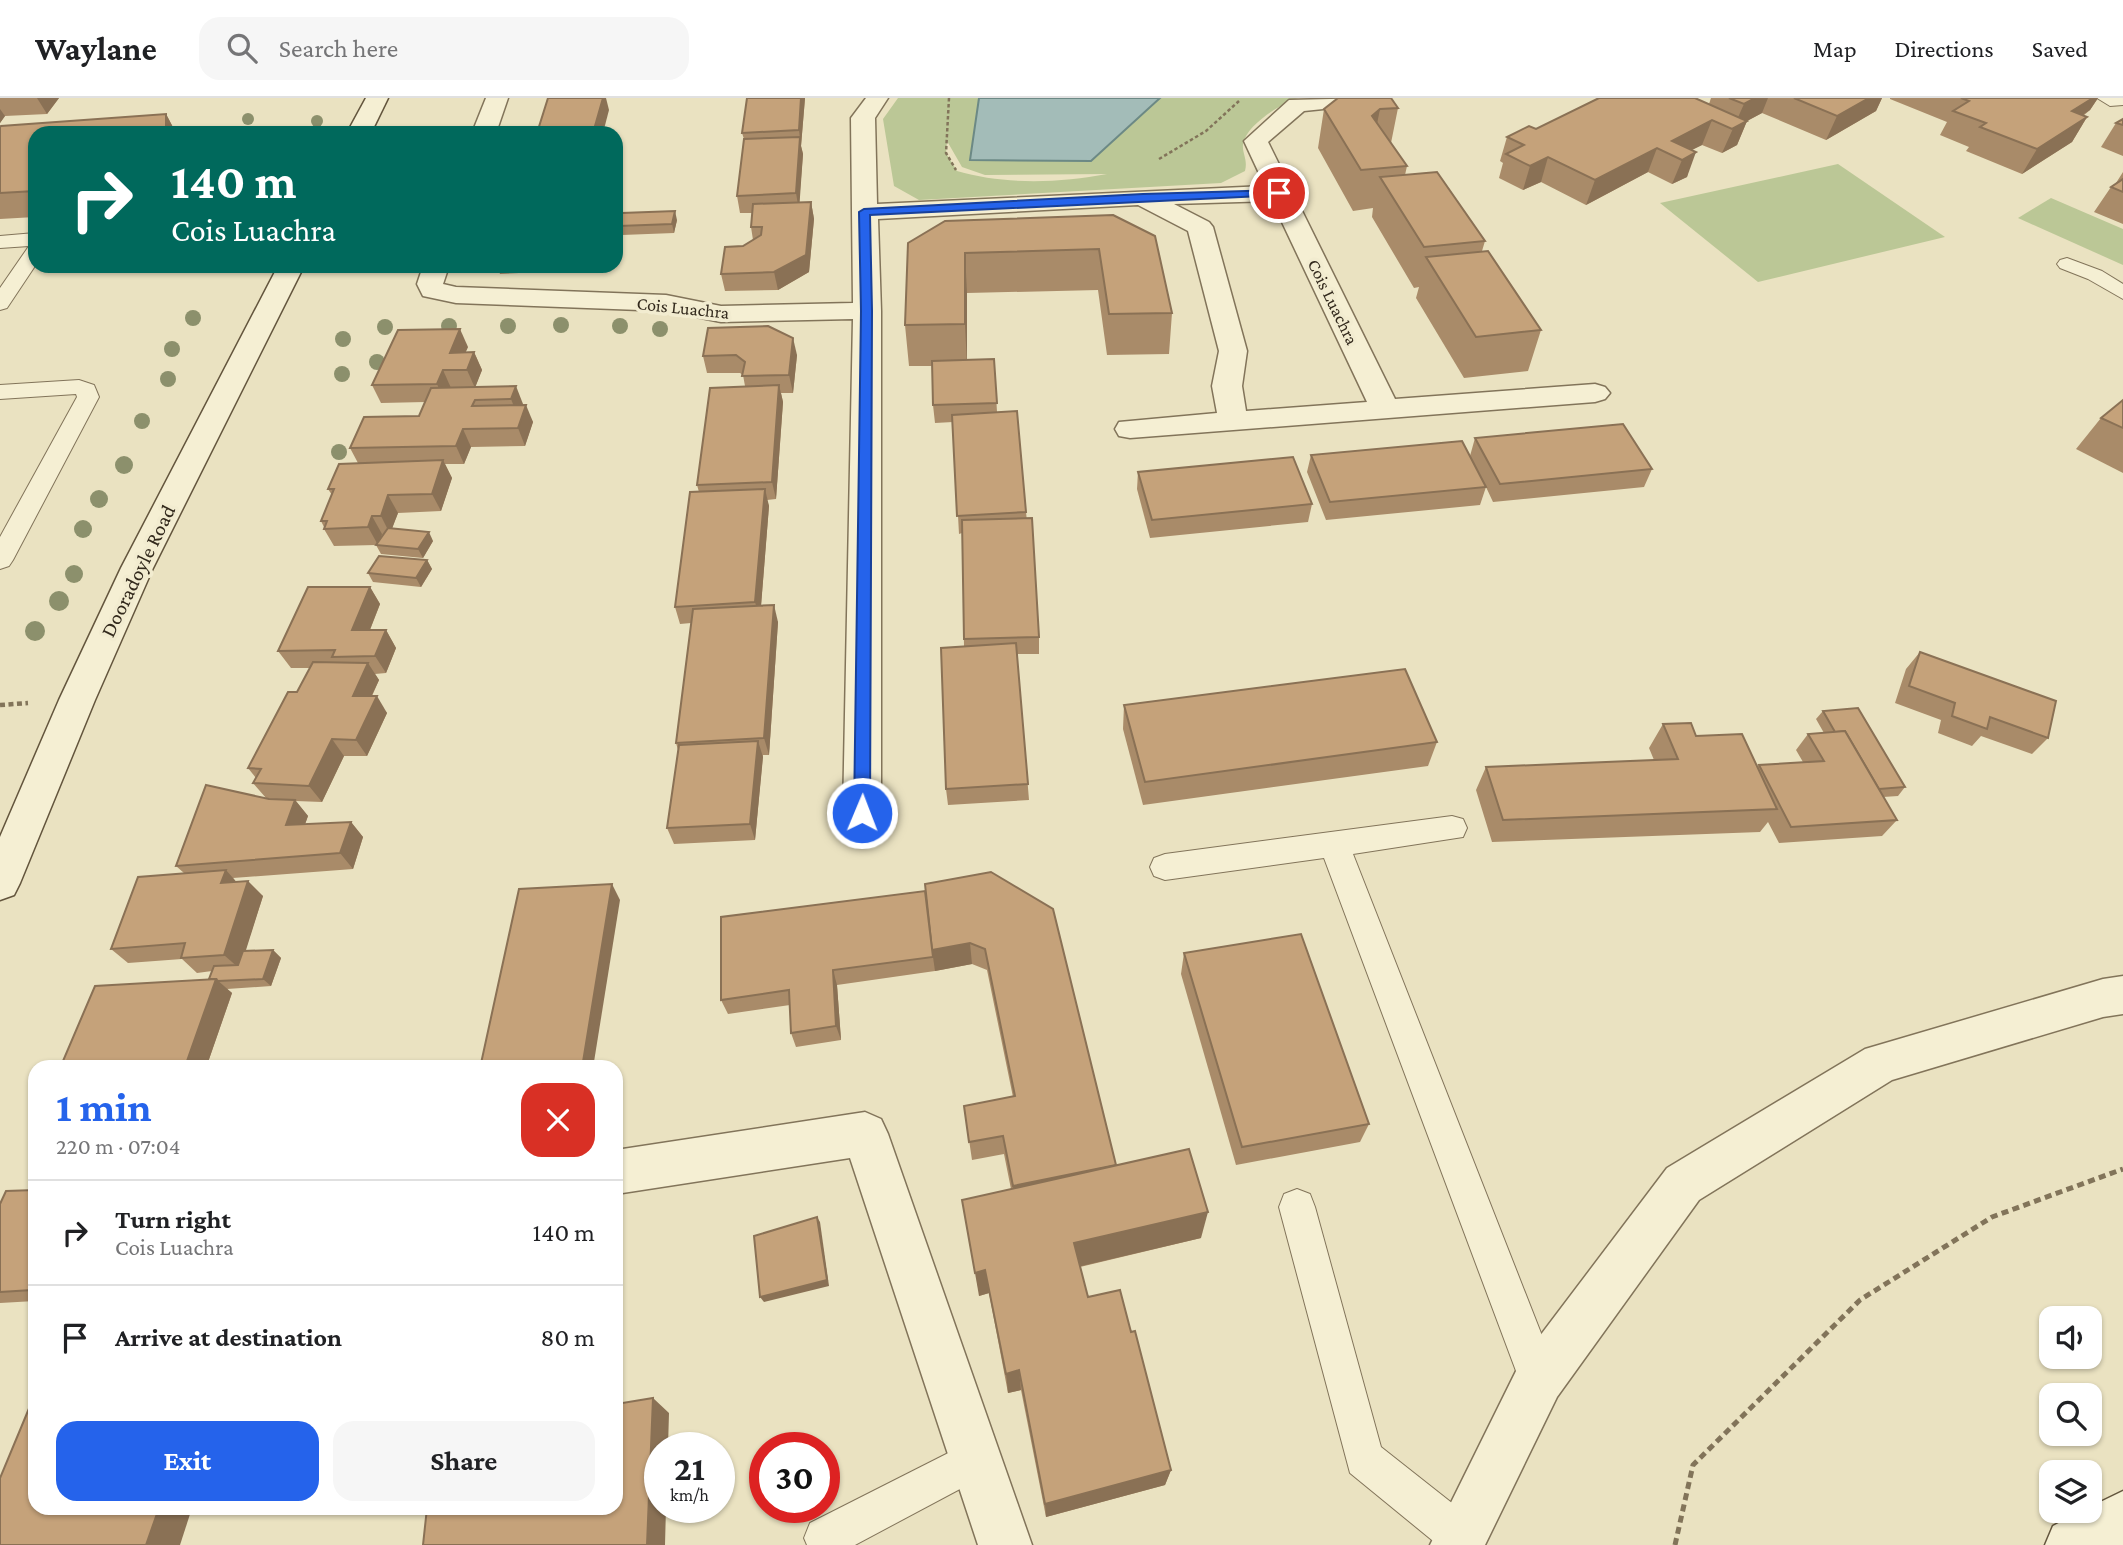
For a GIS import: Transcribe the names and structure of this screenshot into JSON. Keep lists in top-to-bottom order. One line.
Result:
{"streets":{"street":["Cois Luachra","Dooradoyle Road"]},"page":{"header":"Waylane","search":"Search here","nav":["Map","Directions","Saved"],"turn":["140 m","Cois Luachra"],"heading":["1 min","220 m · 07:04"],"list":[{"name":"Turn right","note":"Cois Luachra","value":"140 m"},{"name":"Arrive at destination","value":"80 m"}],"buttons":["Exit","Share"],"speed":"21 km/h","limit":"30"}}
